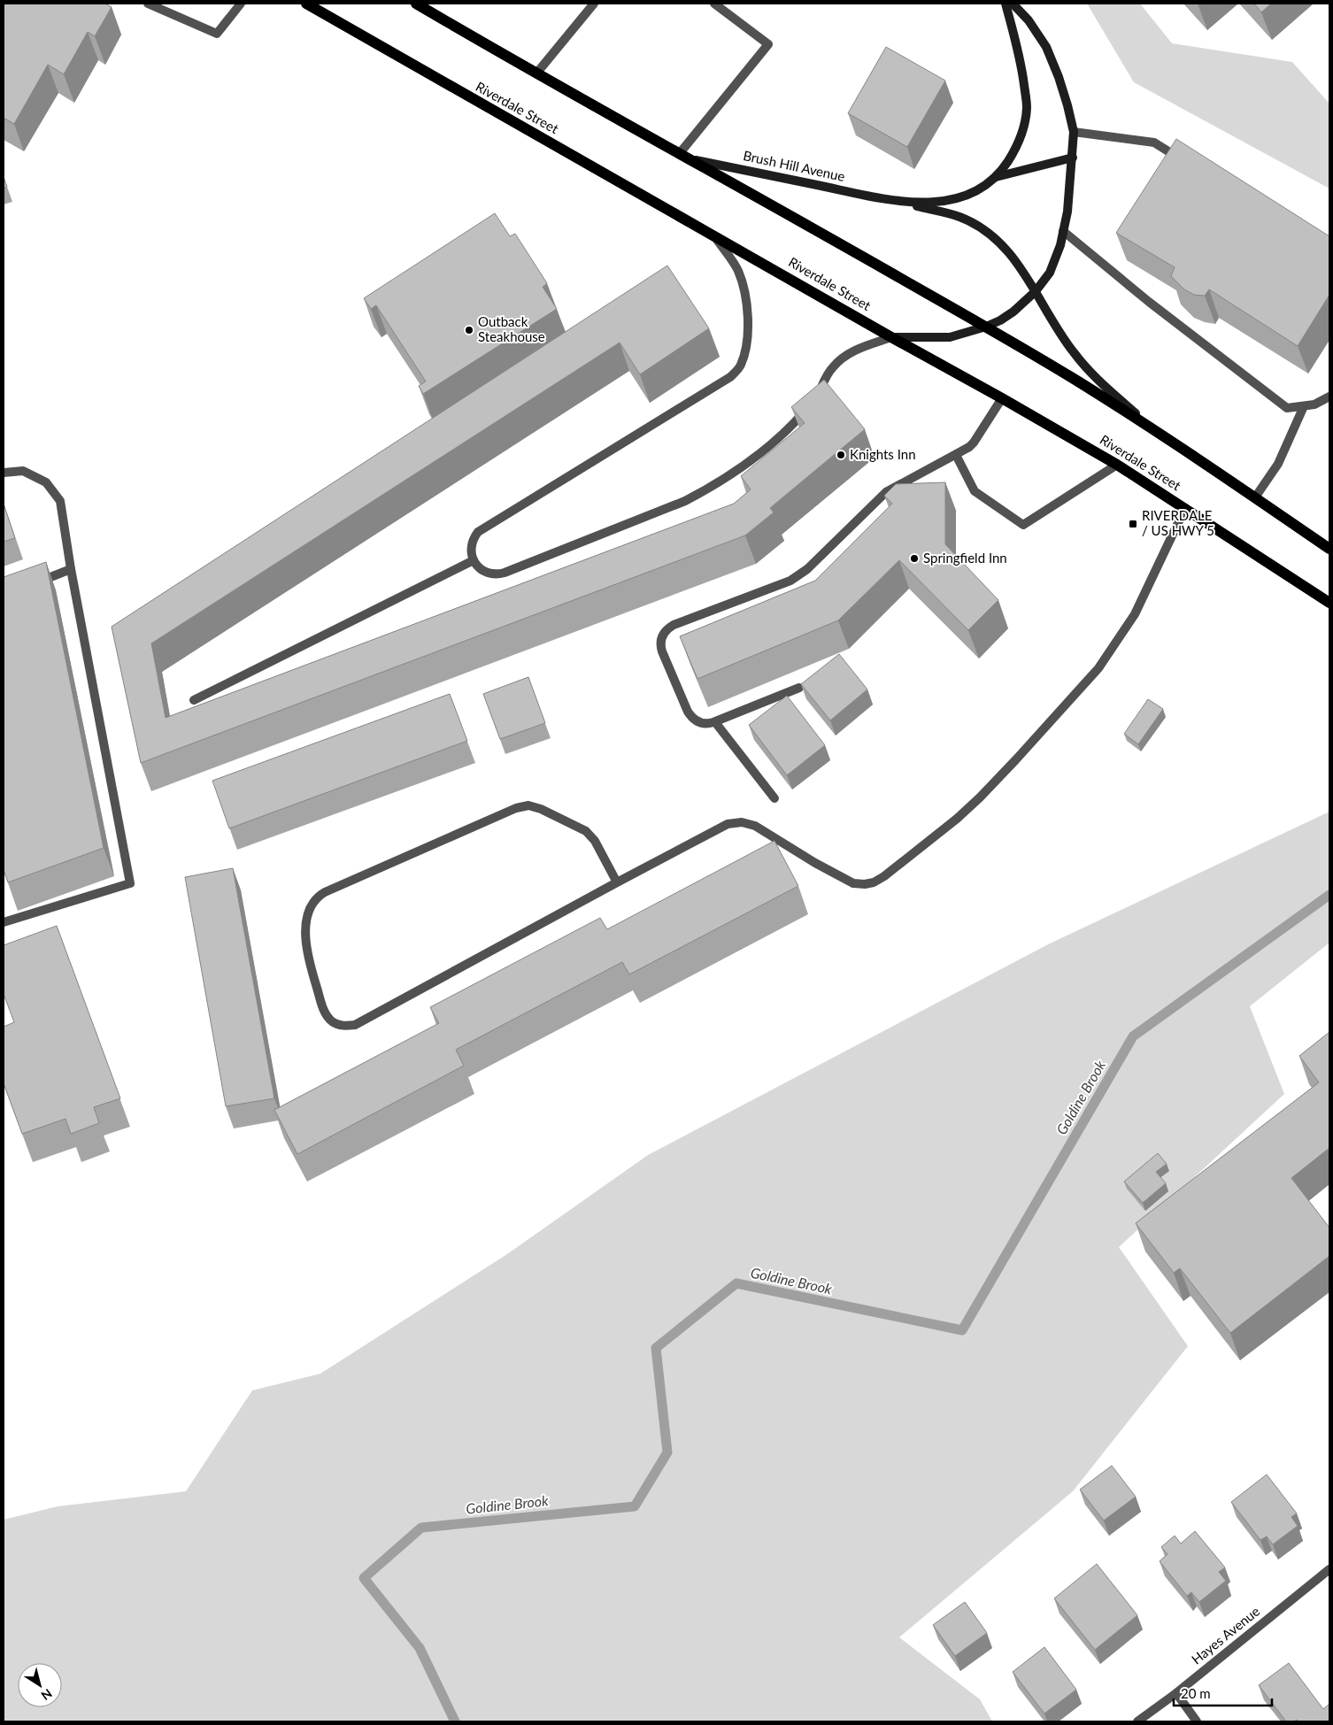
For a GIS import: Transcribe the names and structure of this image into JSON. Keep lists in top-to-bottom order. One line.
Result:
{"streets":{"main road":["Riverdale Street"],"street":["Brush Hill Avenue","Hayes Avenue"]},"water":["Goldine Brook"],"places":{"other":["Outback Steakhouse","Knights Inn","Springfield Inn"],"transit":["RIVERDALE / US HWY 5"]},"scale_bar":"20 m","north":"bottom right"}
